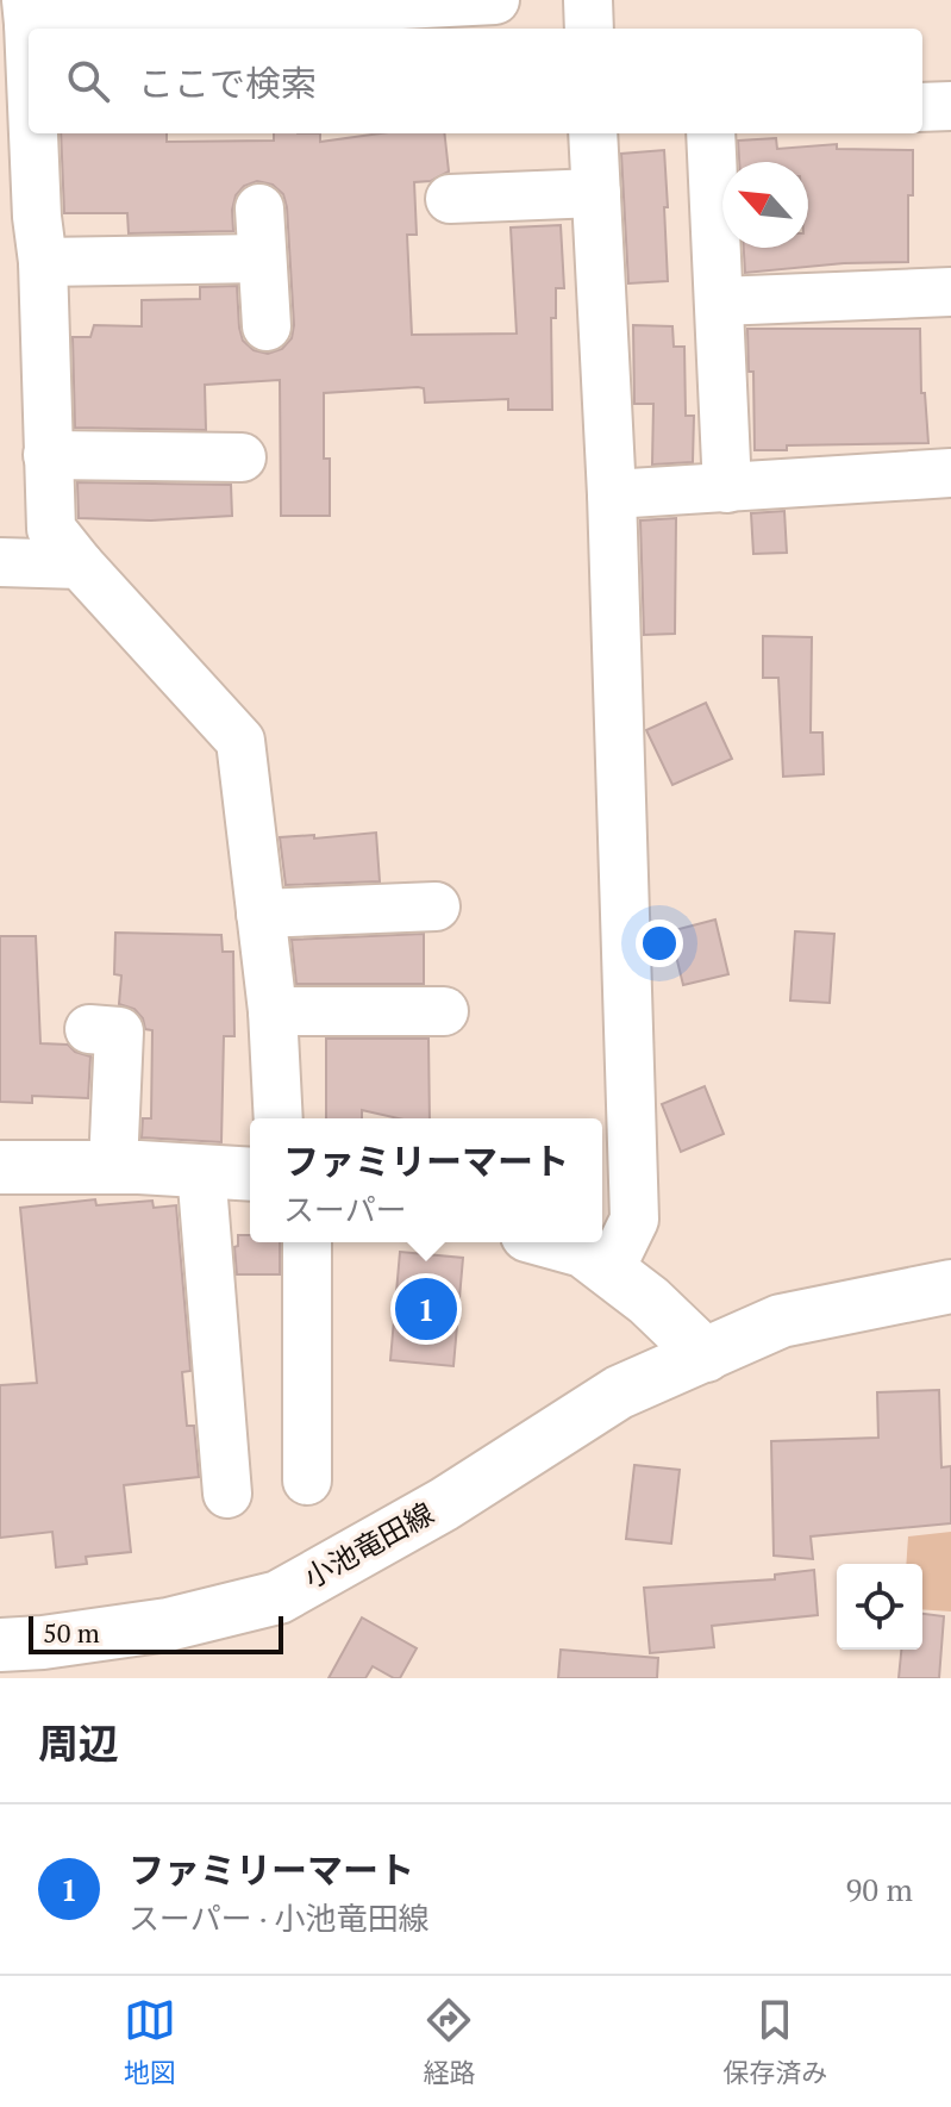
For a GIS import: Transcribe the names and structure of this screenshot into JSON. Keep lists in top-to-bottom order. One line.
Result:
{"streets":{"main road":["小池竜田線"]},"scale_bar":"50 m","north":"top left","page":{"search":"ここで検索","popup":["ファミリーマート","スーパー"],"pins":"1","scale":"50 m","heading":"周辺","list":[{"mark":"1","name":"ファミリーマート","note":"スーパー · 小池竜田線","value":"90 m"}],"nav":["地図","経路","保存済み"]}}
